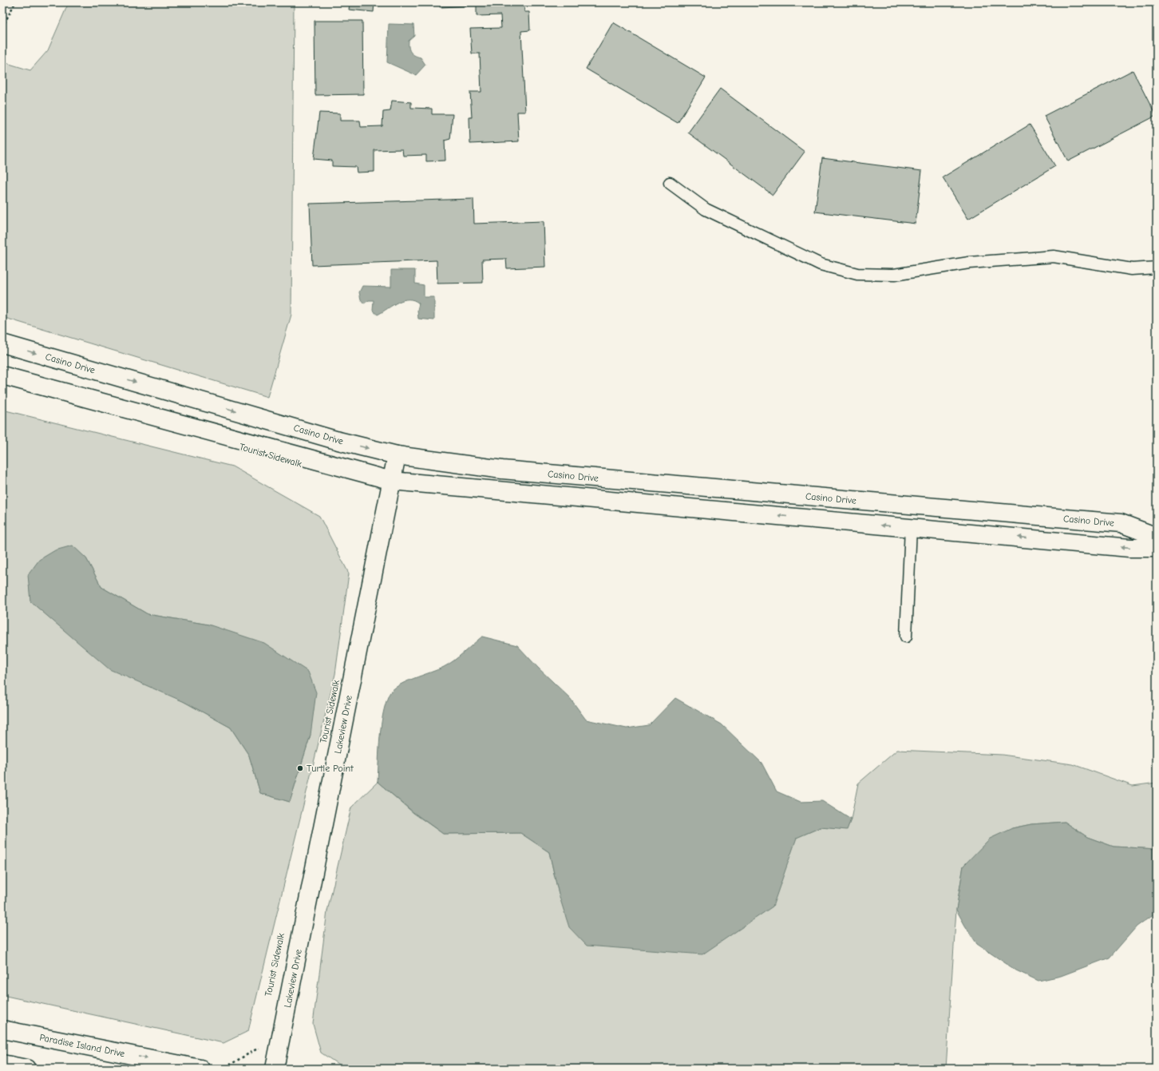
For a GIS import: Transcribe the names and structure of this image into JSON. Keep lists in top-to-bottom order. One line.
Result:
{"streets":{"street":["Casino Drive","Lakeview Drive","Paradise Island Drive"]},"crossings":[["Casino Drive","Lakeview Drive"]],"one_way":["Paradise Island Drive"],"places":["Turtle Point"]}
